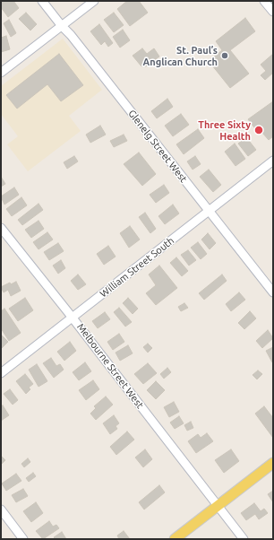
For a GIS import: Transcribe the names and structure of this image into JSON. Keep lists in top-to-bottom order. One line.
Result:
{"streets":{"street":["Glenelg Street West","William Street South","Melbourne Street West"]},"crossings":[["Glenelg Street West","William Street South"],["William Street South","Melbourne Street West"]],"places":["St. Paul’s Anglican Church","Three Sixty Health"]}
